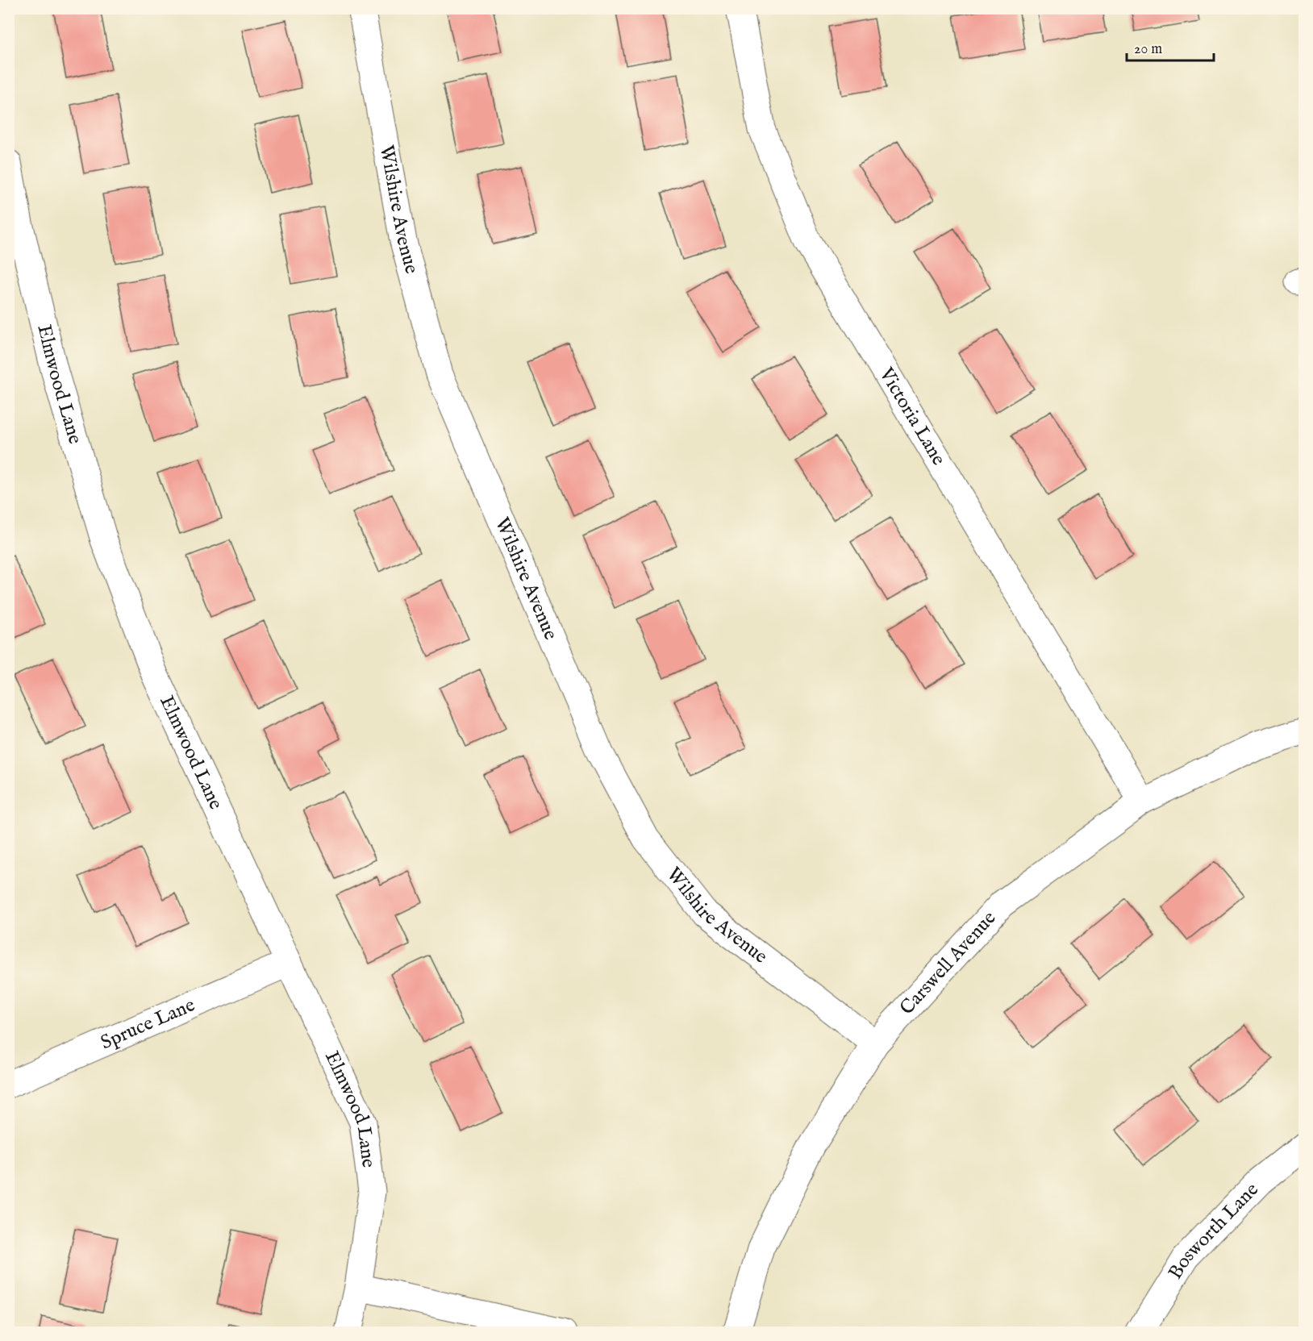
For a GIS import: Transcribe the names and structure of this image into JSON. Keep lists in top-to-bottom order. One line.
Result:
{"streets":{"street":["Wilshire Avenue","Elmwood Lane","Victoria Lane","Carswell Avenue","Spruce Lane","Bosworth Lane"]},"crossings":[["Wilshire Avenue","Carswell Avenue"],["Elmwood Lane","Spruce Lane"],["Victoria Lane","Carswell Avenue"]],"scale_bar":"20 m"}
